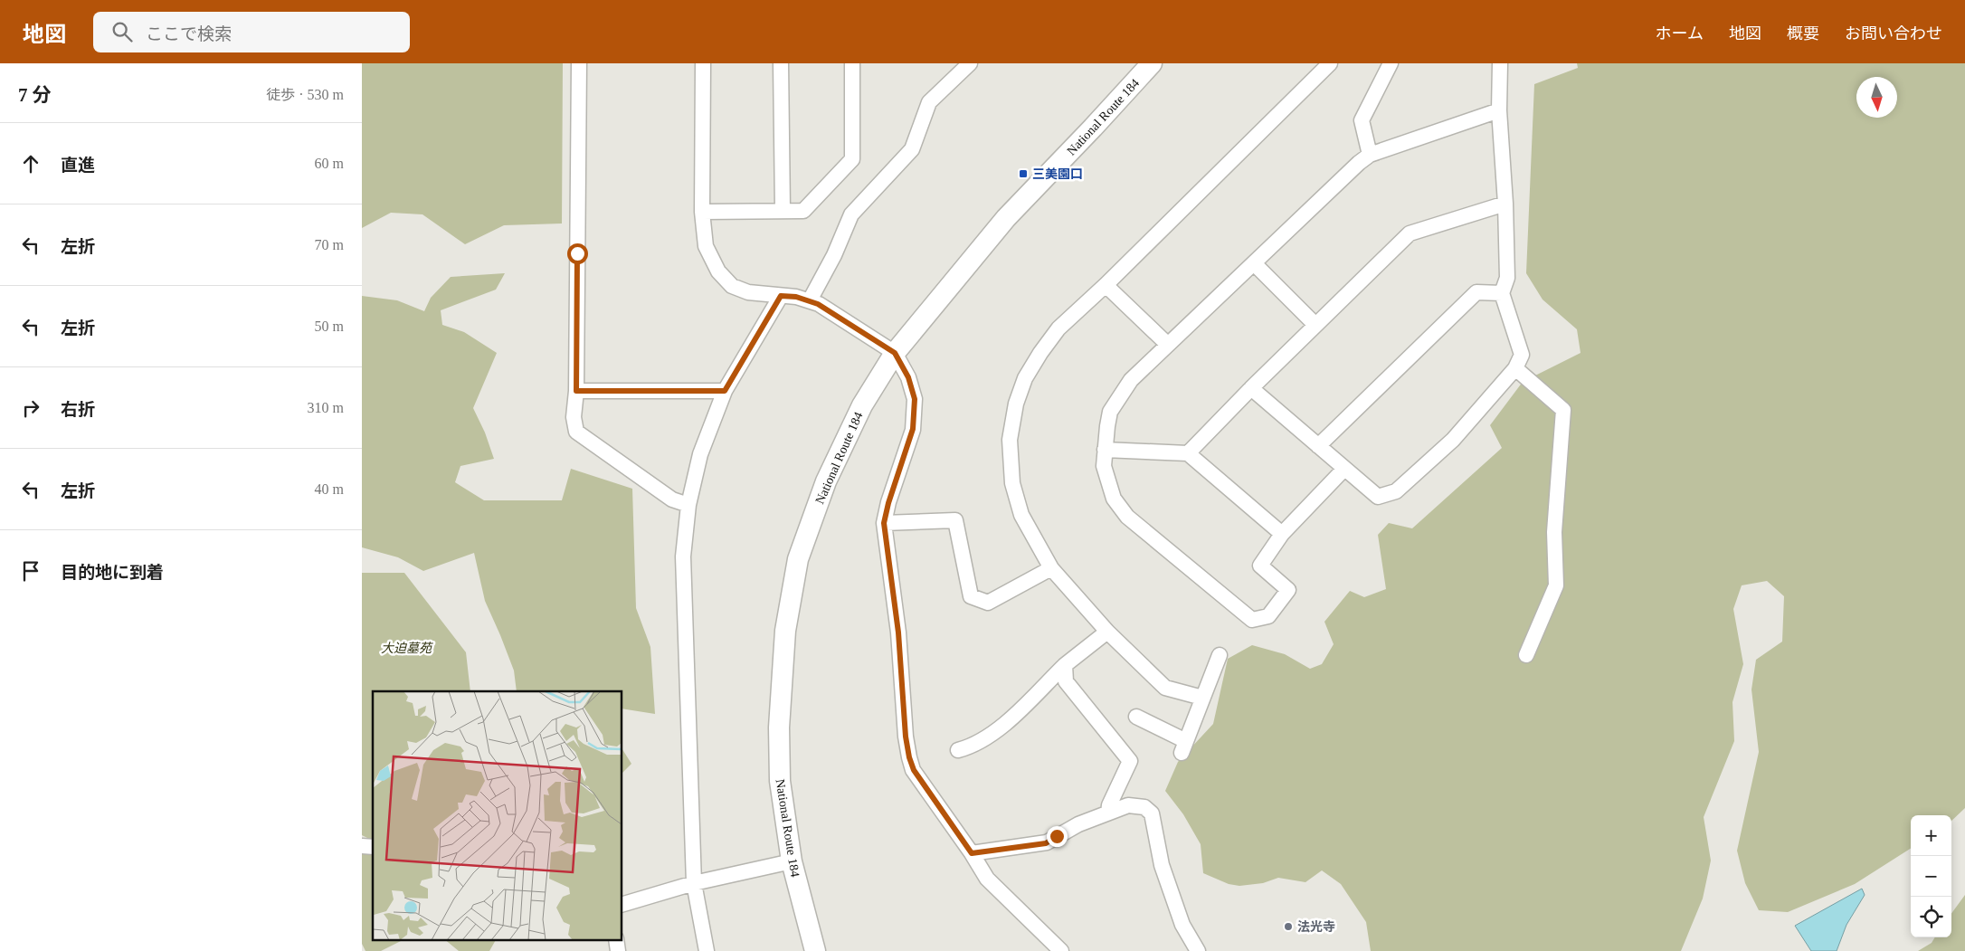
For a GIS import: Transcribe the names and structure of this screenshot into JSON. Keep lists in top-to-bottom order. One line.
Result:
{"streets":{"highway":["National Route 184"]},"parks":["大迫墓苑"],"places":{"transit":["三美園口"],"other":["法光寺"]},"north":"bottom","page":{"header":"地図","search":"ここで検索","nav":["ホーム","地図","概要","お問い合わせ"],"heading":["7 分","徒歩 · 530 m"],"list":[["直進","60 m"],["左折","70 m"],["左折","50 m"],["右折","310 m"],["左折","40 m"],"目的地に到着"],"map_buttons":["+","−"]}}
